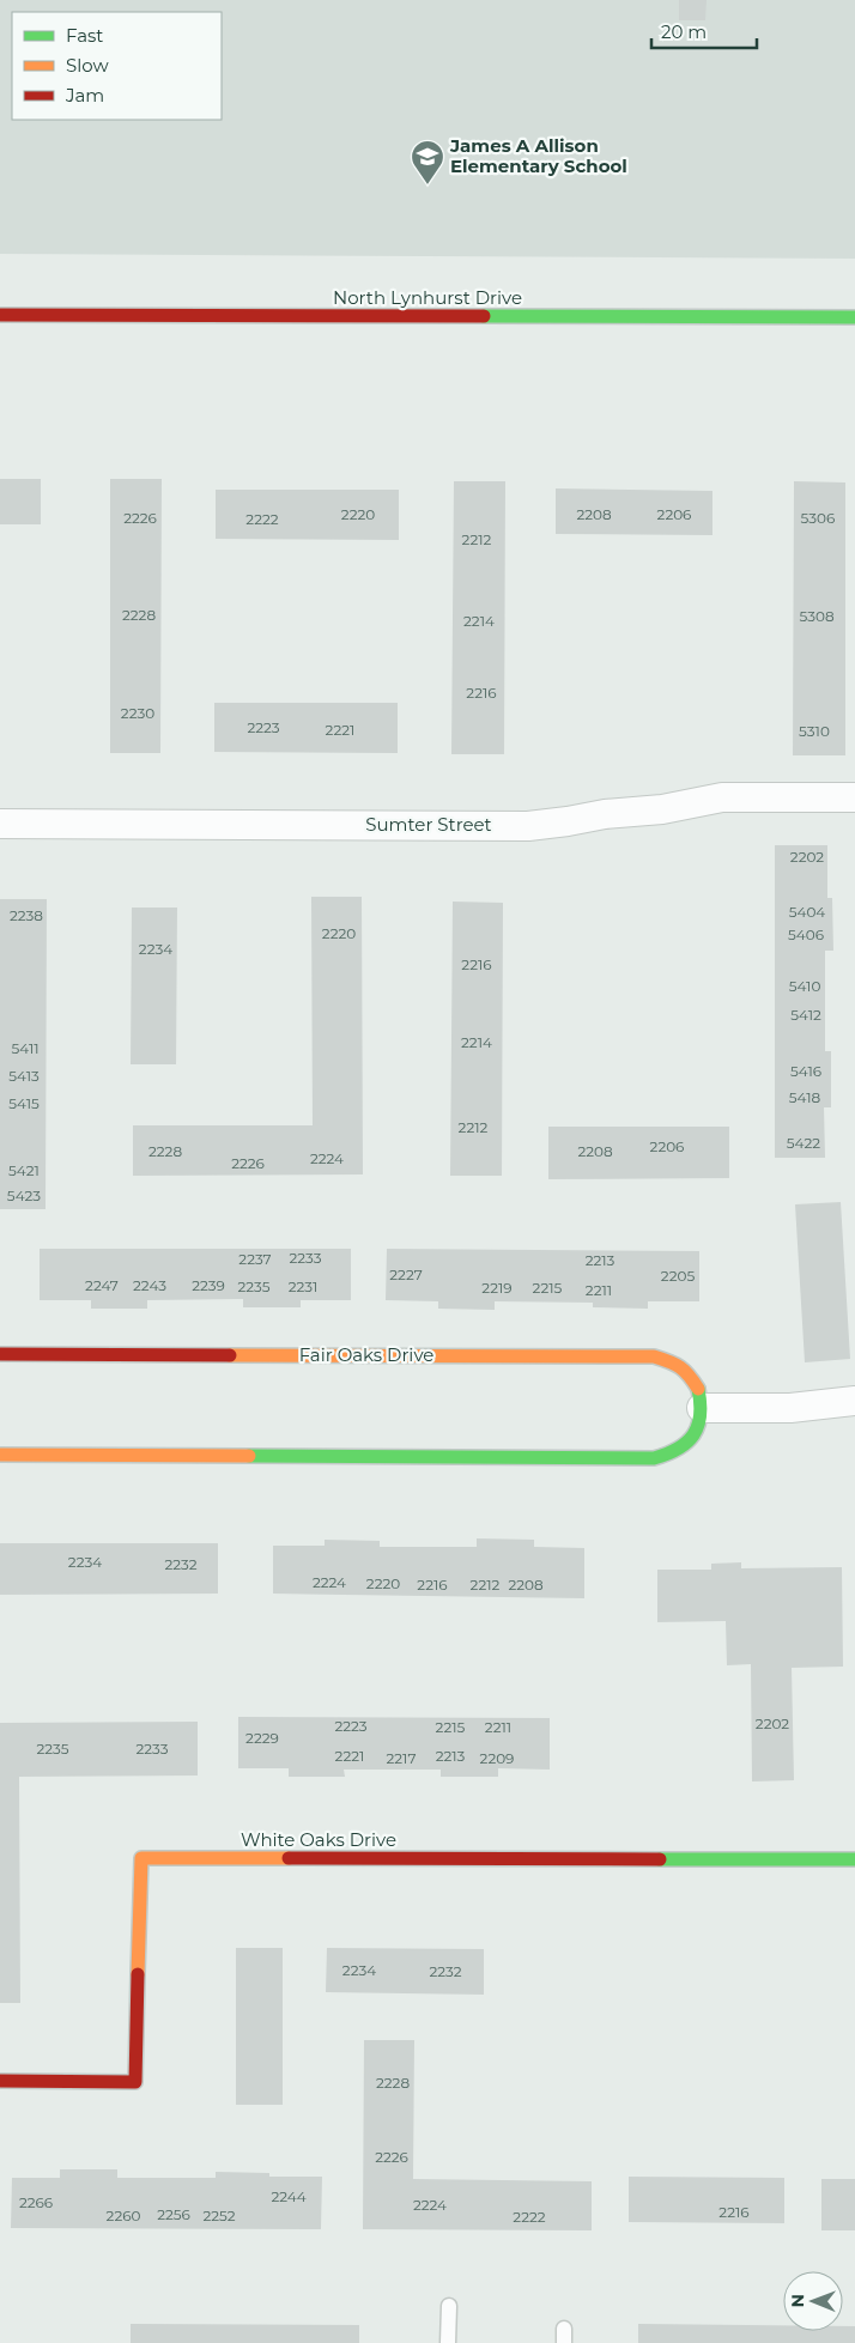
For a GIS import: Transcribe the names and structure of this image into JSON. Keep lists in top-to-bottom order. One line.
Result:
{"streets":{"street":["North Lynhurst Drive","Sumter Street","Fair Oaks Drive","White Oaks Drive"]},"places":{"school or university":["James A Allison Elementary School"]},"house_numbers":["2220","2208","2206","2226","5306","2222","2212","2228","5308","2214","2216","2230","2223","2221","5310","2202","5404","2238","2220","5406","2234","2216","5410","5412","2214","5411","5416","5413","5418","5415","2212","5422","2206","2228","2208","2224","2226","5421","5423","2233","2237","2213","2227","2205","2247","2243","2239","2235","2231","2219","2215","2211","2234","2232","2224","2220","2216","2212","2208","2202","2223","2215","2211","2229","2235","2233","2221","2213","2217","2209","2234","2232","2228","2226","2244","2266","2224","2216","2256","2260","2252","2222"],"legend":["Fast","Slow","Jam"],"scale_bar":"20 m","north":"left"}
